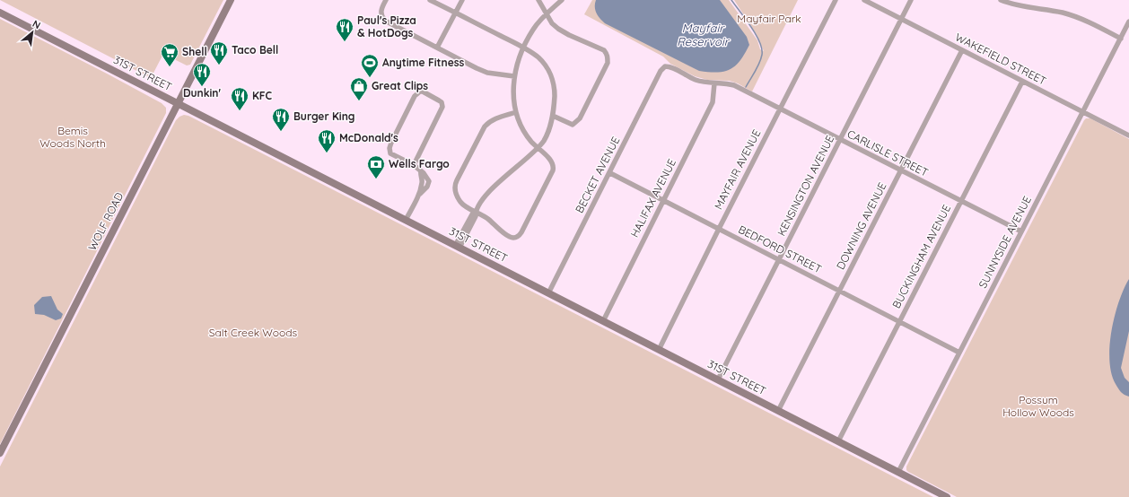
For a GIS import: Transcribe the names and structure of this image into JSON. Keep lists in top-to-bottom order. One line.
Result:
{"streets":{"main road":["31ST STREET","WOLF ROAD"],"street":["WAKEFIELD STREET","CARLISLE STREET","MAYFAIR AVENUE","BECKET AVENUE","KENSINGTON AVENUE","HALIFAX AVENUE","DOWNING AVENUE","SUNNYSIDE AVENUE","BEDFORD STREET","BUCKINGHAM AVENUE"]},"crossings":[["WAKEFIELD STREET","KENSINGTON AVENUE"],["WAKEFIELD STREET","DOWNING AVENUE"],["WAKEFIELD STREET","SUNNYSIDE AVENUE"],["WAKEFIELD STREET","BUCKINGHAM AVENUE"],["31ST STREET","MAYFAIR AVENUE"],["31ST STREET","BECKET AVENUE"],["31ST STREET","KENSINGTON AVENUE"],["31ST STREET","HALIFAX AVENUE"],["31ST STREET","WOLF ROAD"],["31ST STREET","DOWNING AVENUE"],["31ST STREET","SUNNYSIDE AVENUE"],["31ST STREET","BUCKINGHAM AVENUE"],["CARLISLE STREET","MAYFAIR AVENUE"],["CARLISLE STREET","BECKET AVENUE"],["CARLISLE STREET","KENSINGTON AVENUE"],["CARLISLE STREET","HALIFAX AVENUE"],["CARLISLE STREET","DOWNING AVENUE"],["CARLISLE STREET","SUNNYSIDE AVENUE"],["CARLISLE STREET","BUCKINGHAM AVENUE"],["MAYFAIR AVENUE","BEDFORD STREET"],["BECKET AVENUE","BEDFORD STREET"],["KENSINGTON AVENUE","BEDFORD STREET"],["HALIFAX AVENUE","BEDFORD STREET"],["DOWNING AVENUE","BEDFORD STREET"],["SUNNYSIDE AVENUE","BEDFORD STREET"],["BEDFORD STREET","BUCKINGHAM AVENUE"]],"water":["Mayfair Reservoir"],"parks":["Mayfair Park","Bemis Woods North","Salt Creek Woods","Possum Hollow Woods"],"places":{"restaurant":["Paul's Pizza & HotDogs","Taco Bell","Dunkin'","KFC","Burger King","McDonald's"],"supermarket":["Shell"],"sports":["Anytime Fitness"],"shop":["Great Clips"],"bank":["Wells Fargo"]},"north":"top right"}
